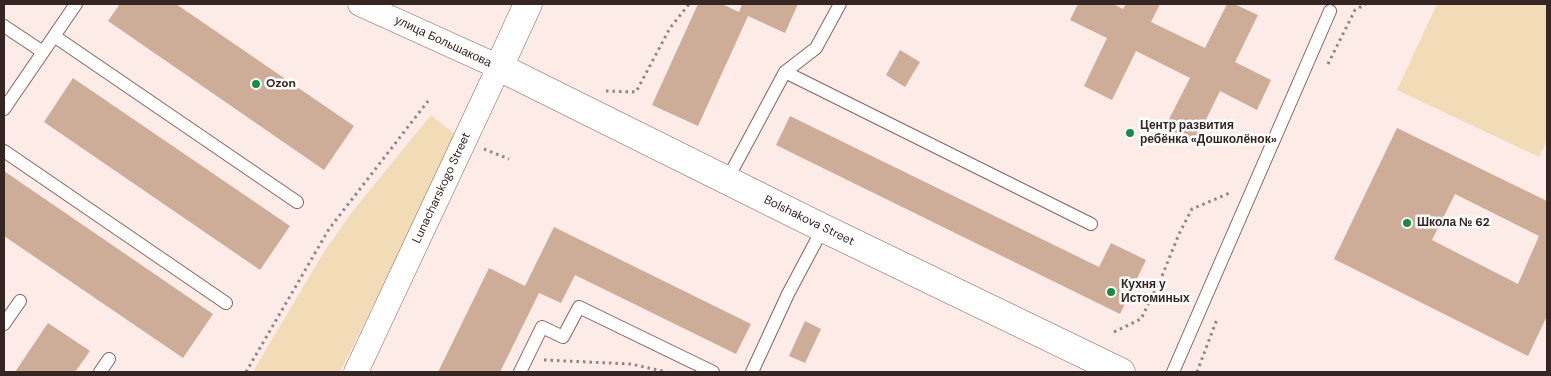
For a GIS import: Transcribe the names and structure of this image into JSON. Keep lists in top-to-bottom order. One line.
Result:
{"streets":{"street":["улица Большакова","Lunacharskogo Street","Bolshakova Street"]},"crossings":[["улица Большакова","Lunacharskogo Street"],["улица Большакова","Bolshakova Street"],["Lunacharskogo Street","Bolshakova Street"]],"places":["Ozon","Центр развития ребёнка «Дошколёнок»","Школа № 62","Кухня у Истоминых"]}
